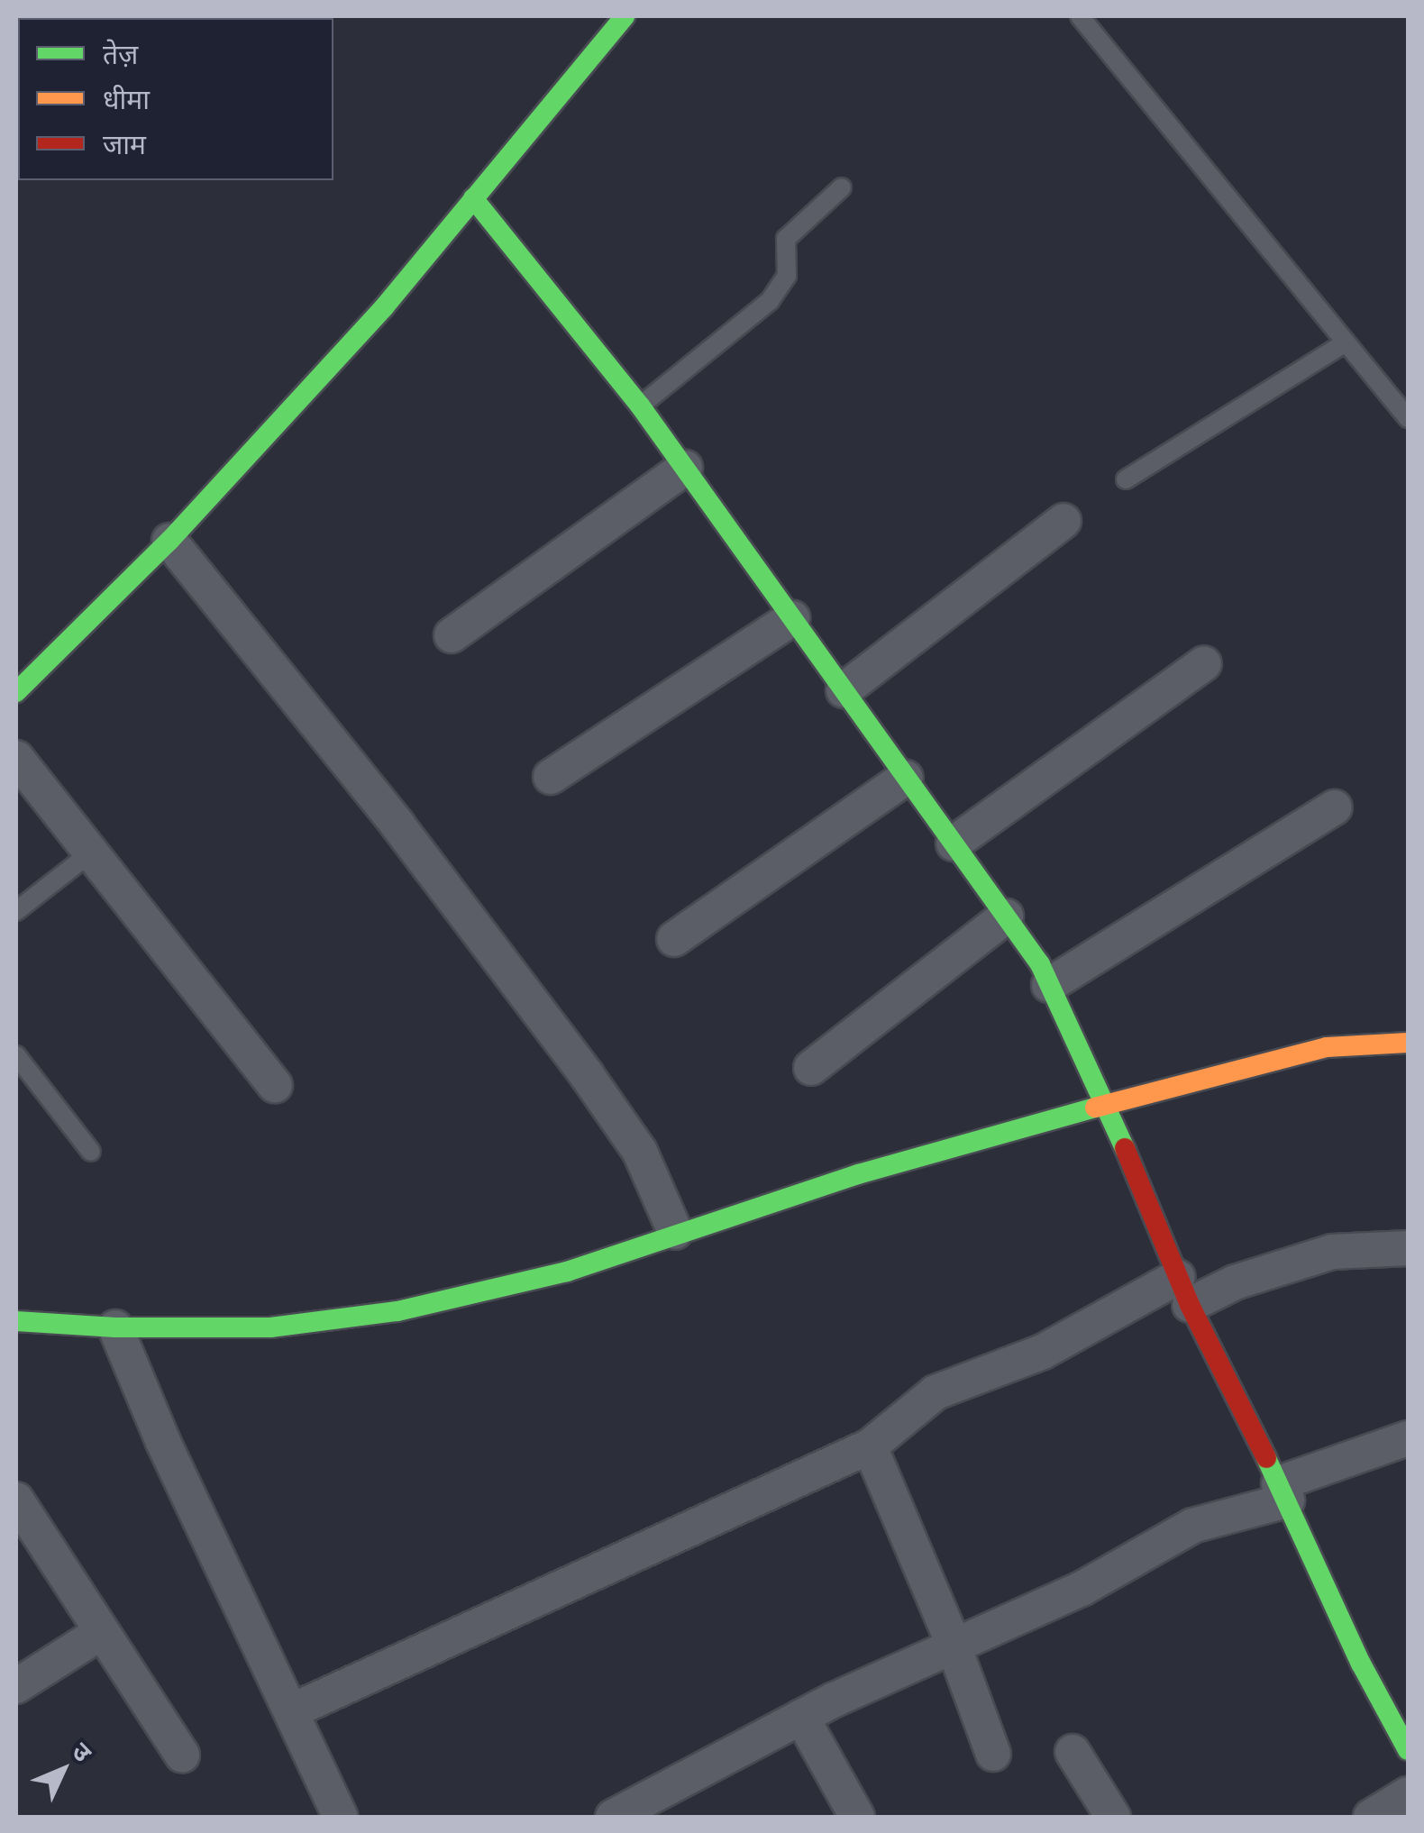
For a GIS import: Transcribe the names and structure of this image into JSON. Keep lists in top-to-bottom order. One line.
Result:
{"legend":["तेज़","धीमा","जाम"],"north":"top right"}
